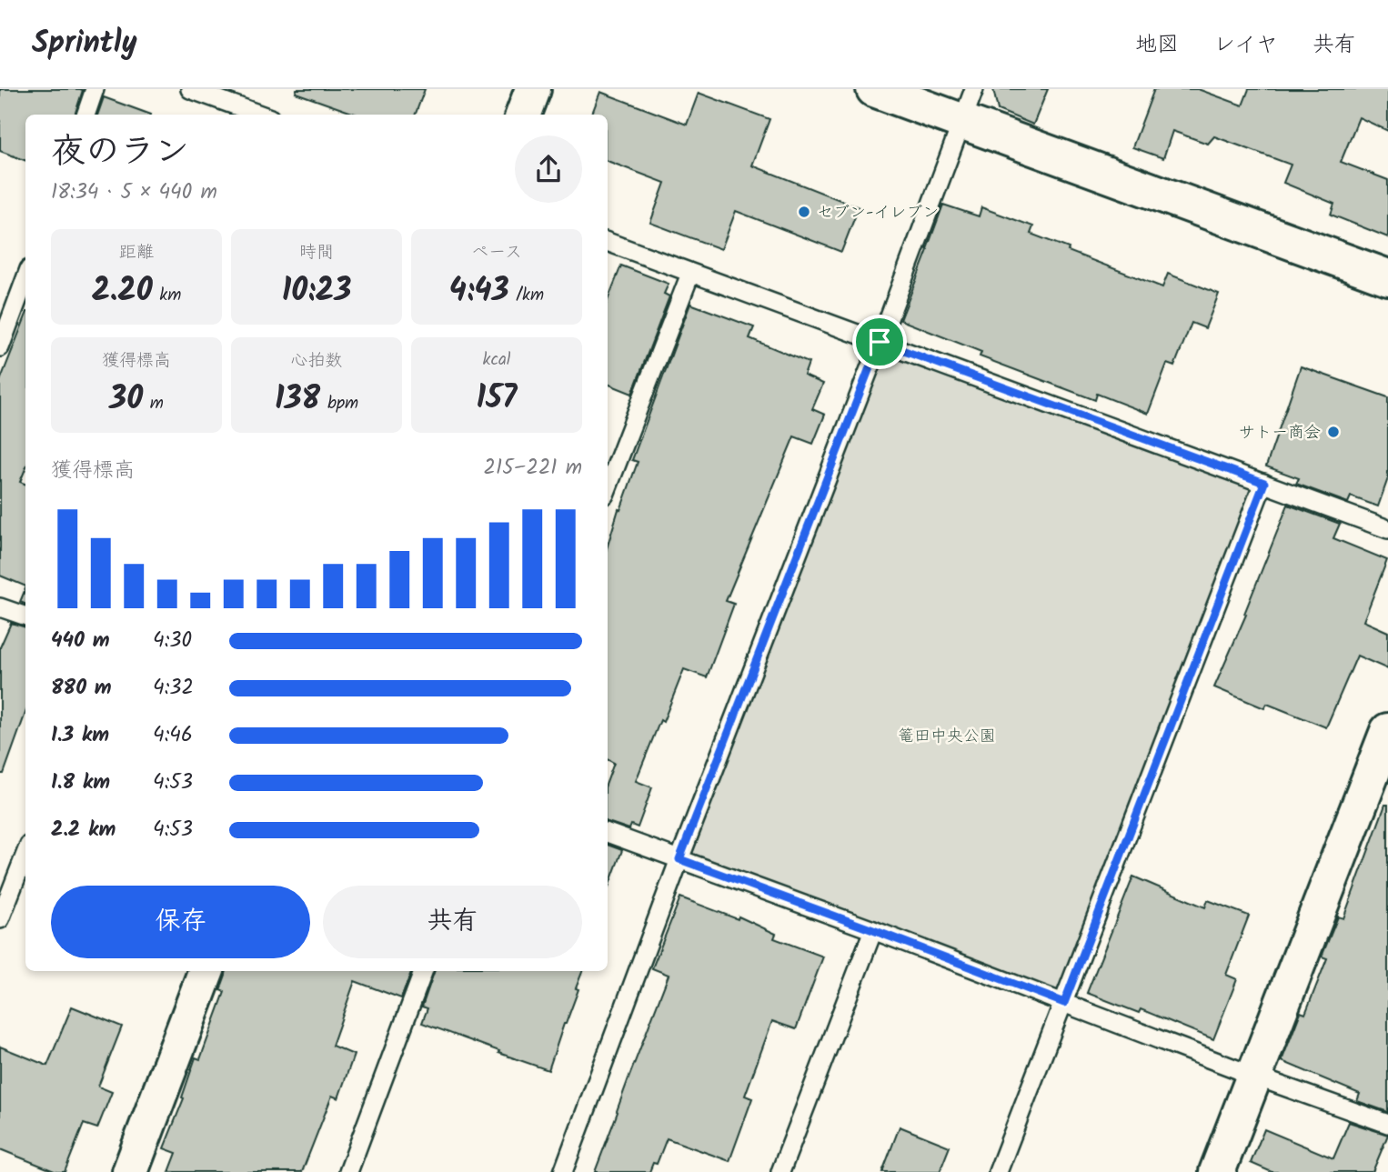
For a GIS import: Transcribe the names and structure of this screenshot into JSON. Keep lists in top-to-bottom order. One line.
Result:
{"parks":["篭田中央公園"],"places":["セブン-イレブン","サトー商会"],"page":{"header":"Sprintly","nav":["地図","レイヤ","共有"],"heading":["夜のラン","18:34 · 5 × 440 m"],"stats":[["距離","2.20 km"],["時間","10:23"],["ペース","4:43 /km"],["獲得標高","30 m"],["心拍数","138 bpm"],["kcal","157"]],"chart":["獲得標高","215–221 m"],"list":[{"name":"440 m","note":"4:30"},{"name":"880 m","note":"4:32"},{"name":"1.3 km","note":"4:46"},{"name":"1.8 km","note":"4:53"},{"name":"2.2 km","note":"4:53"}],"buttons":["保存","共有"]}}
